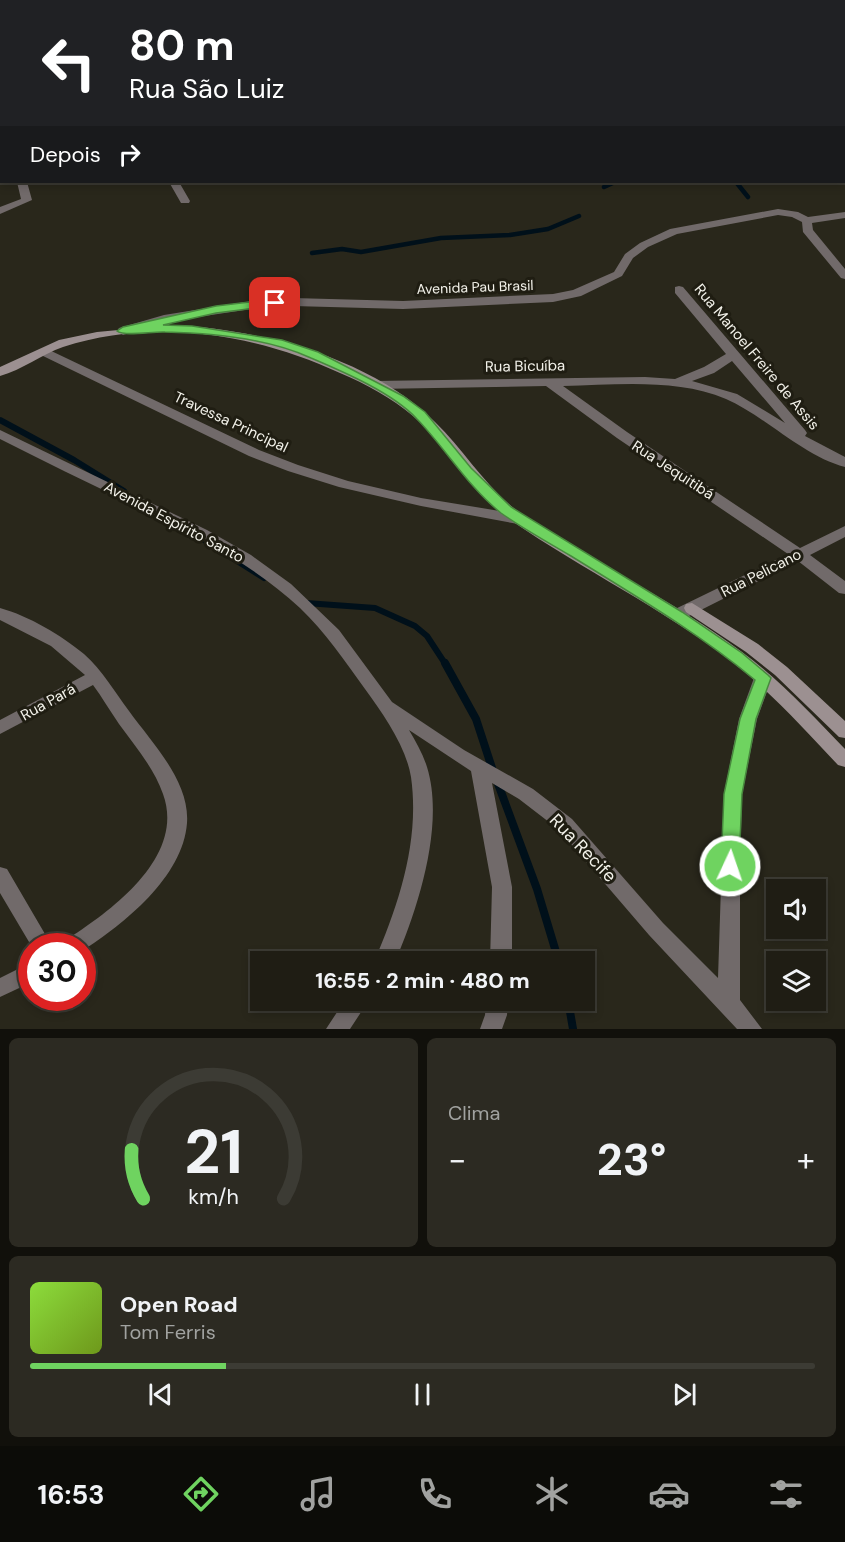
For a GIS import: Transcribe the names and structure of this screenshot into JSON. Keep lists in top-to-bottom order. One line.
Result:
{"streets":{"street":["Avenida Pau Brasil","Rua Manoel Freire de Assis","Rua Bicuíba","Travessa Principal","Rua Jequitibá","Avenida Espírito Santo","Rua Pelicano","Rua Pará","Rua Recife"]},"crossings":[["Rua Bicuíba","Rua Jequitibá"],["Rua Jequitibá","Rua Pelicano"],["Avenida Espírito Santo","Rua Recife"]],"page":{"turn":["80 m","Rua São Luiz"],"then":"Depois","limit":"30","trip":"16:55 · 2 min · 480 m","tile":"Clima","heat":["−","23°","+"],"song":["Open Road","Tom Ferris"],"tabs":"16:53","gauge":["21","km/h"]}}
